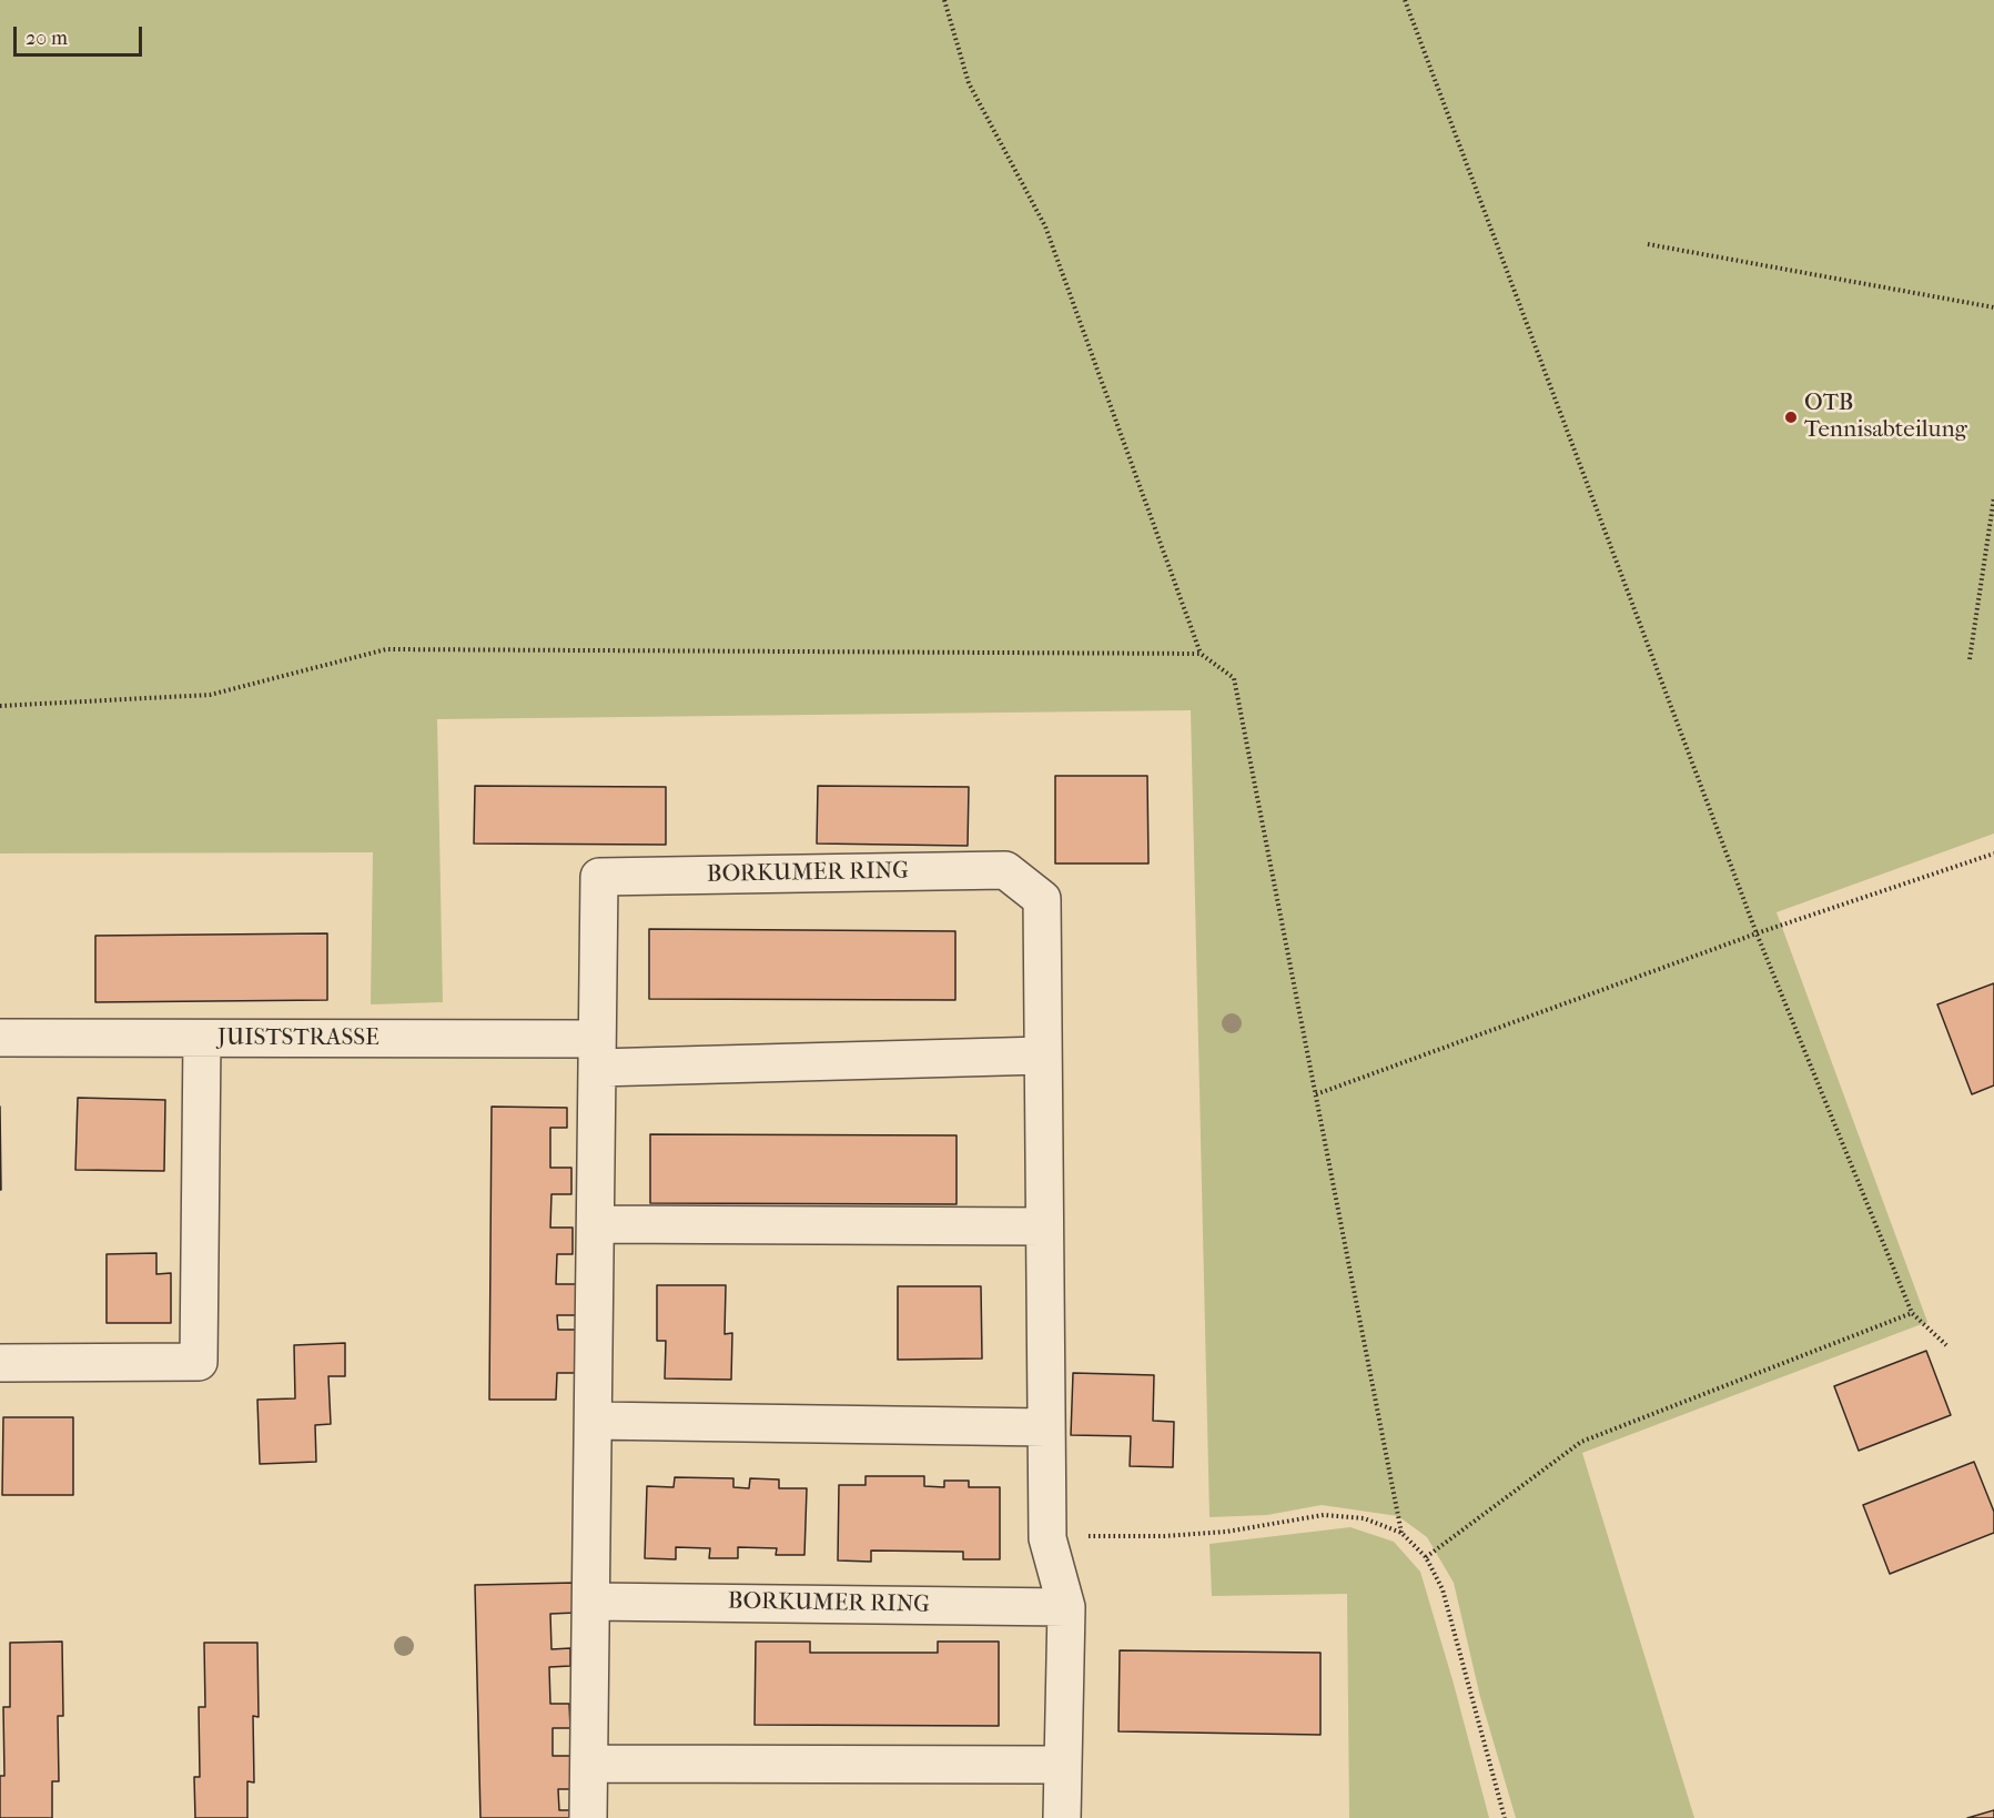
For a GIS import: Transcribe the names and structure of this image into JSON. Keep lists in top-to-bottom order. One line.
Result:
{"streets":{"street":["BORKUMER RING","JUISTSTRASSE"]},"crossings":[["BORKUMER RING","JUISTSTRASSE"]],"places":["OTB Tennisabteilung"],"scale_bar":"20 m"}
